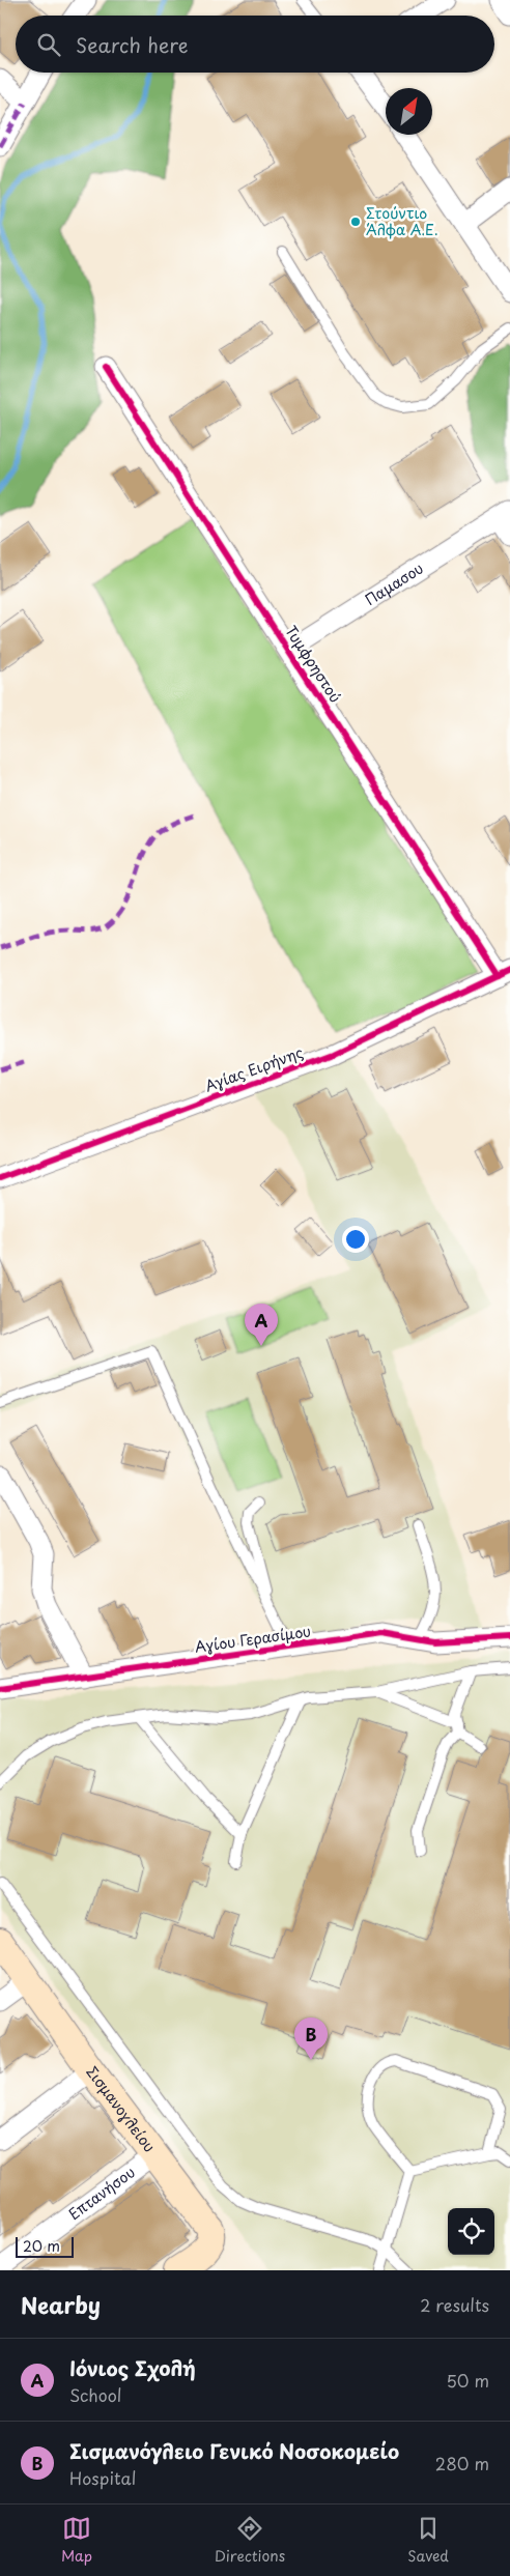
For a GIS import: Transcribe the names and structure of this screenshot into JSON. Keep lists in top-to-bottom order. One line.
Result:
{"streets":{"street":["Παμασου","Τυμφρηστού","Αγίας Ειρήνης","Αγίου Γερασίμου","Σισμανογλείου","Επτανήσου"]},"crossings":[["Παμασου","Τυμφρηστού"],["Τυμφρηστού","Αγίας Ειρήνης"],["Σισμανογλείου","Επτανήσου"]],"places":["Στούντιο Άλφα Α.Ε."],"scale_bar":"20 m","north":"top right","page":{"search":"Search here","pins":["A","B"],"scale":"20 m","heading":["Nearby","2 results"],"list":[{"mark":"A","name":"Ιόνιος Σχολή","note":"School","value":"50 m"},{"mark":"B","name":"Σισμανόγλειο Γενικό Νοσοκομείο","note":"Hospital","value":"280 m"}],"nav":["Map","Directions","Saved"]}}
